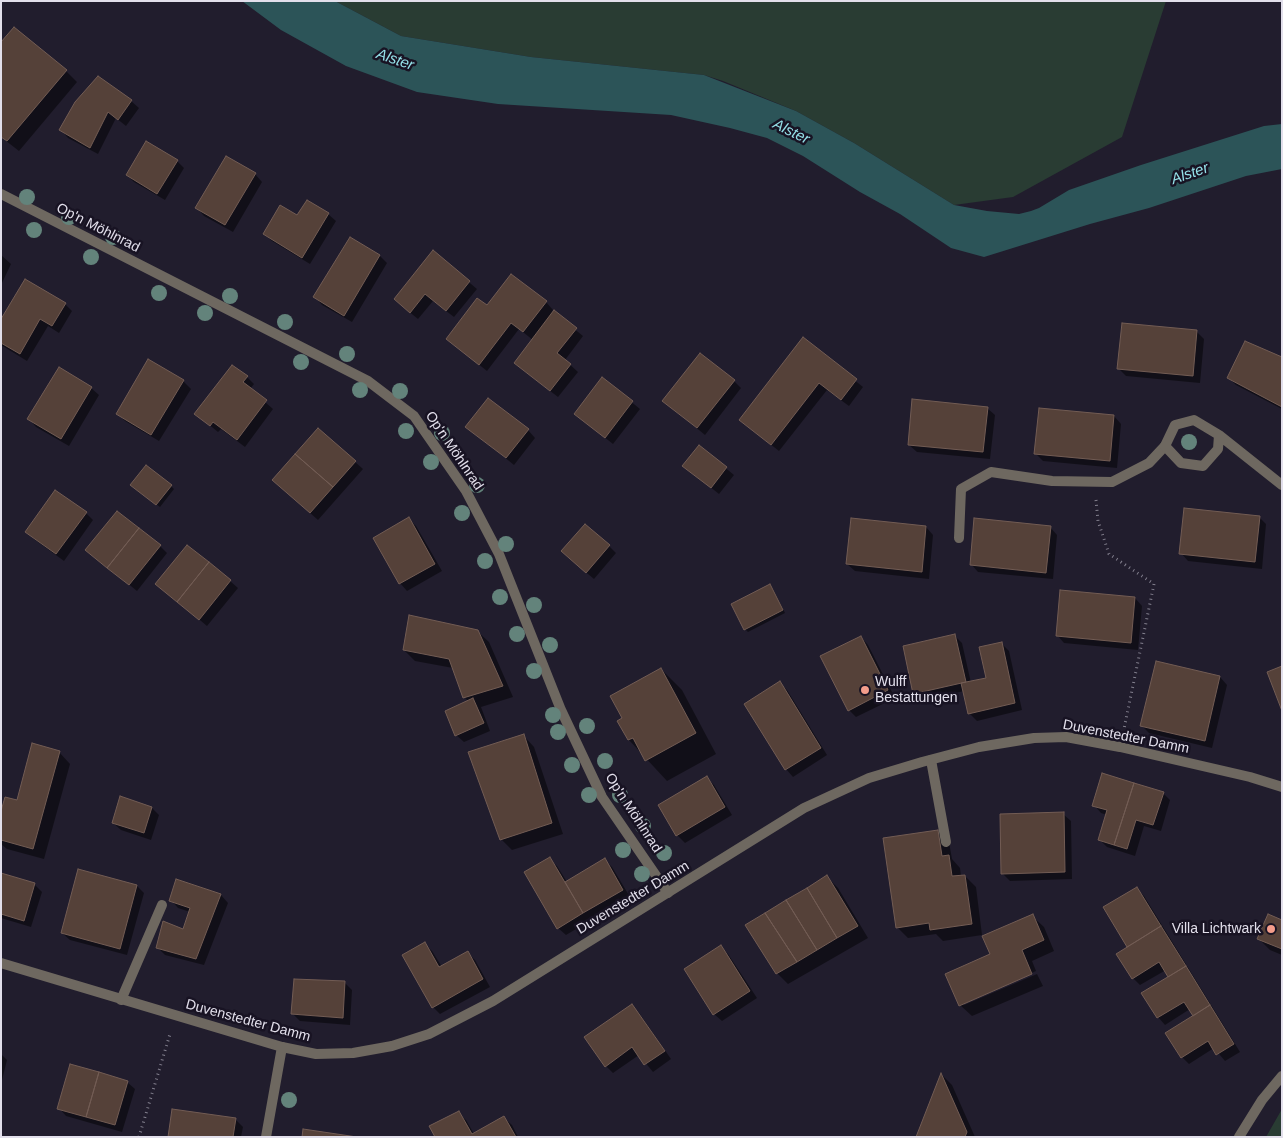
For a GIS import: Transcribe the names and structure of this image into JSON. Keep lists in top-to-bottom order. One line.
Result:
{"streets":{"street":["Op'n Möhlnrad","Duvenstedter Damm"]},"crossings":[["Op'n Möhlnrad","Duvenstedter Damm"]],"water":["Alster"],"places":["Wulff Bestattungen","Villa Lichtwark"]}
